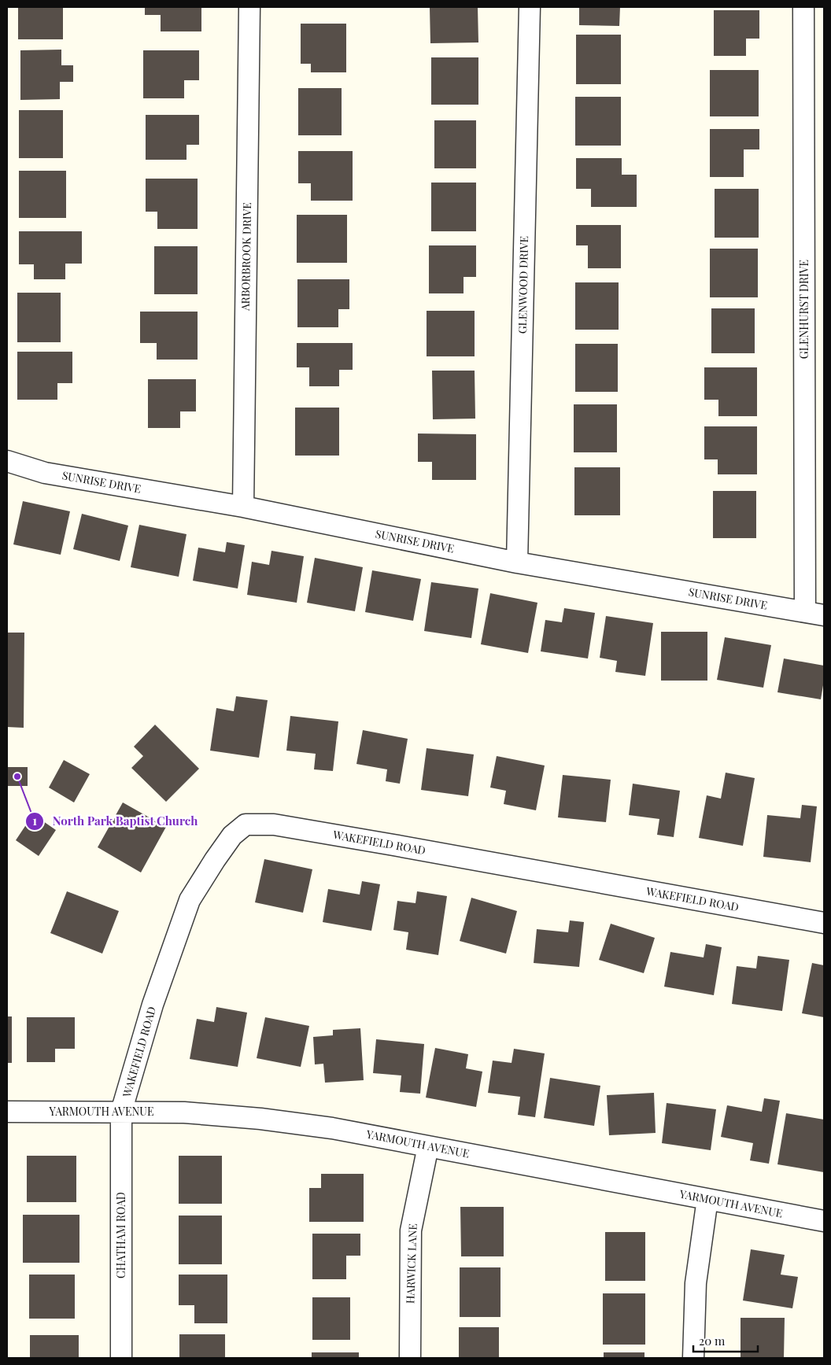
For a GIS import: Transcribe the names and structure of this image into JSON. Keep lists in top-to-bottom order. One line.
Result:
{"streets":{"street":["ARBORBROOK DRIVE","GLENWOOD DRIVE","GLENHURST DRIVE","SUNRISE DRIVE","WAKEFIELD ROAD","YARMOUTH AVENUE","CHATHAM ROAD","HARWICK LANE"]},"crossings":[["ARBORBROOK DRIVE","SUNRISE DRIVE"],["GLENWOOD DRIVE","SUNRISE DRIVE"],["GLENHURST DRIVE","SUNRISE DRIVE"],["WAKEFIELD ROAD","YARMOUTH AVENUE"],["WAKEFIELD ROAD","CHATHAM ROAD"],["YARMOUTH AVENUE","CHATHAM ROAD"],["YARMOUTH AVENUE","HARWICK LANE"]],"places":["North Park Baptist Church"],"scale_bar":"20 m"}
